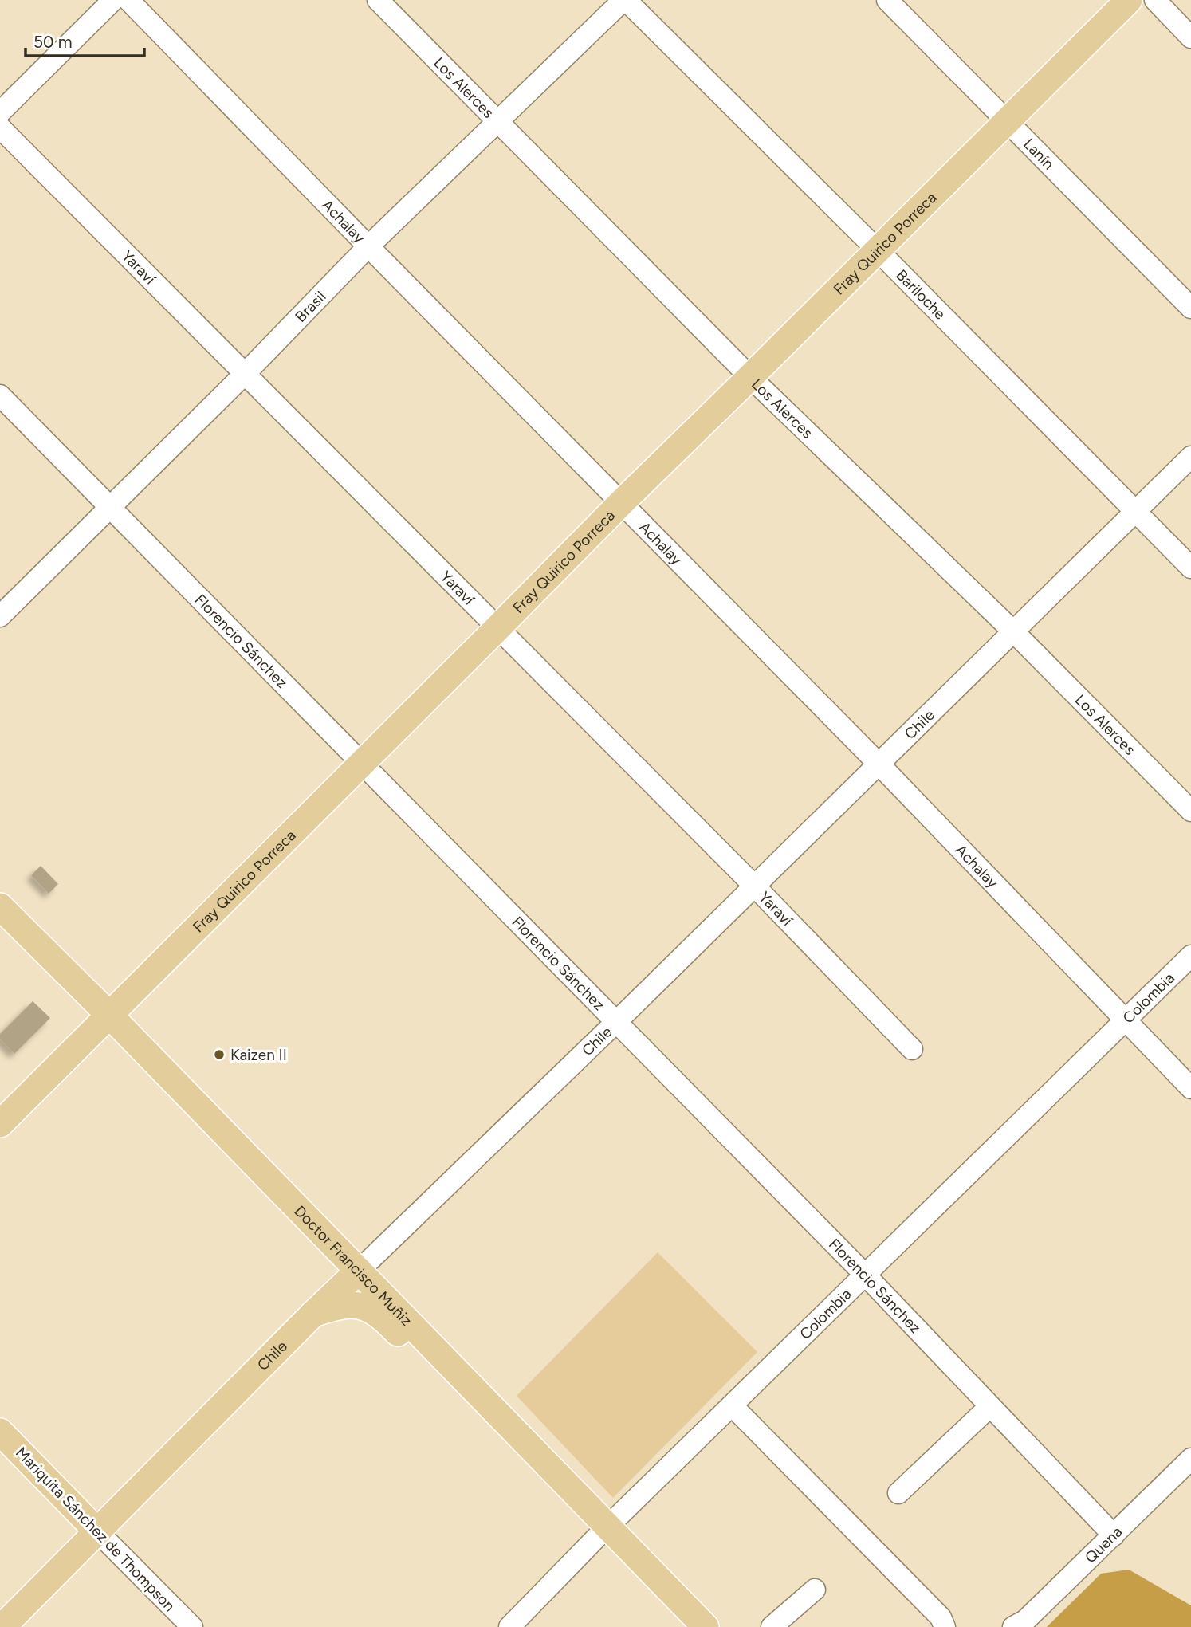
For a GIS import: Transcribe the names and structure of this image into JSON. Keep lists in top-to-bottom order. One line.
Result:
{"streets":{"main road":["Fray Quirico Porreca","Chile","Doctor Francisco Muñiz","Mariquita Sánchez de Thompson"],"street":["Los Alerces","Lanín","Achalay","Yaraví","Bariloche","Brasil","Florencio Sánchez","Colombia","Quena"]},"crossings":[["Los Alerces","Fray Quirico Porreca"],["Los Alerces","Brasil"],["Los Alerces","Chile"],["Lanín","Fray Quirico Porreca"],["Achalay","Fray Quirico Porreca"],["Achalay","Brasil"],["Achalay","Chile"],["Achalay","Colombia"],["Fray Quirico Porreca","Yaraví"],["Fray Quirico Porreca","Bariloche"],["Fray Quirico Porreca","Florencio Sánchez"],["Fray Quirico Porreca","Doctor Francisco Muñiz"],["Yaraví","Brasil"],["Yaraví","Chile"],["Bariloche","Brasil"],["Bariloche","Chile"],["Brasil","Florencio Sánchez"],["Florencio Sánchez","Chile"],["Florencio Sánchez","Colombia"],["Florencio Sánchez","Quena"],["Chile","Doctor Francisco Muñiz"],["Chile","Mariquita Sánchez de Thompson"],["Colombia","Doctor Francisco Muñiz"]],"places":["Kaizen II"],"scale_bar":"50 m"}
